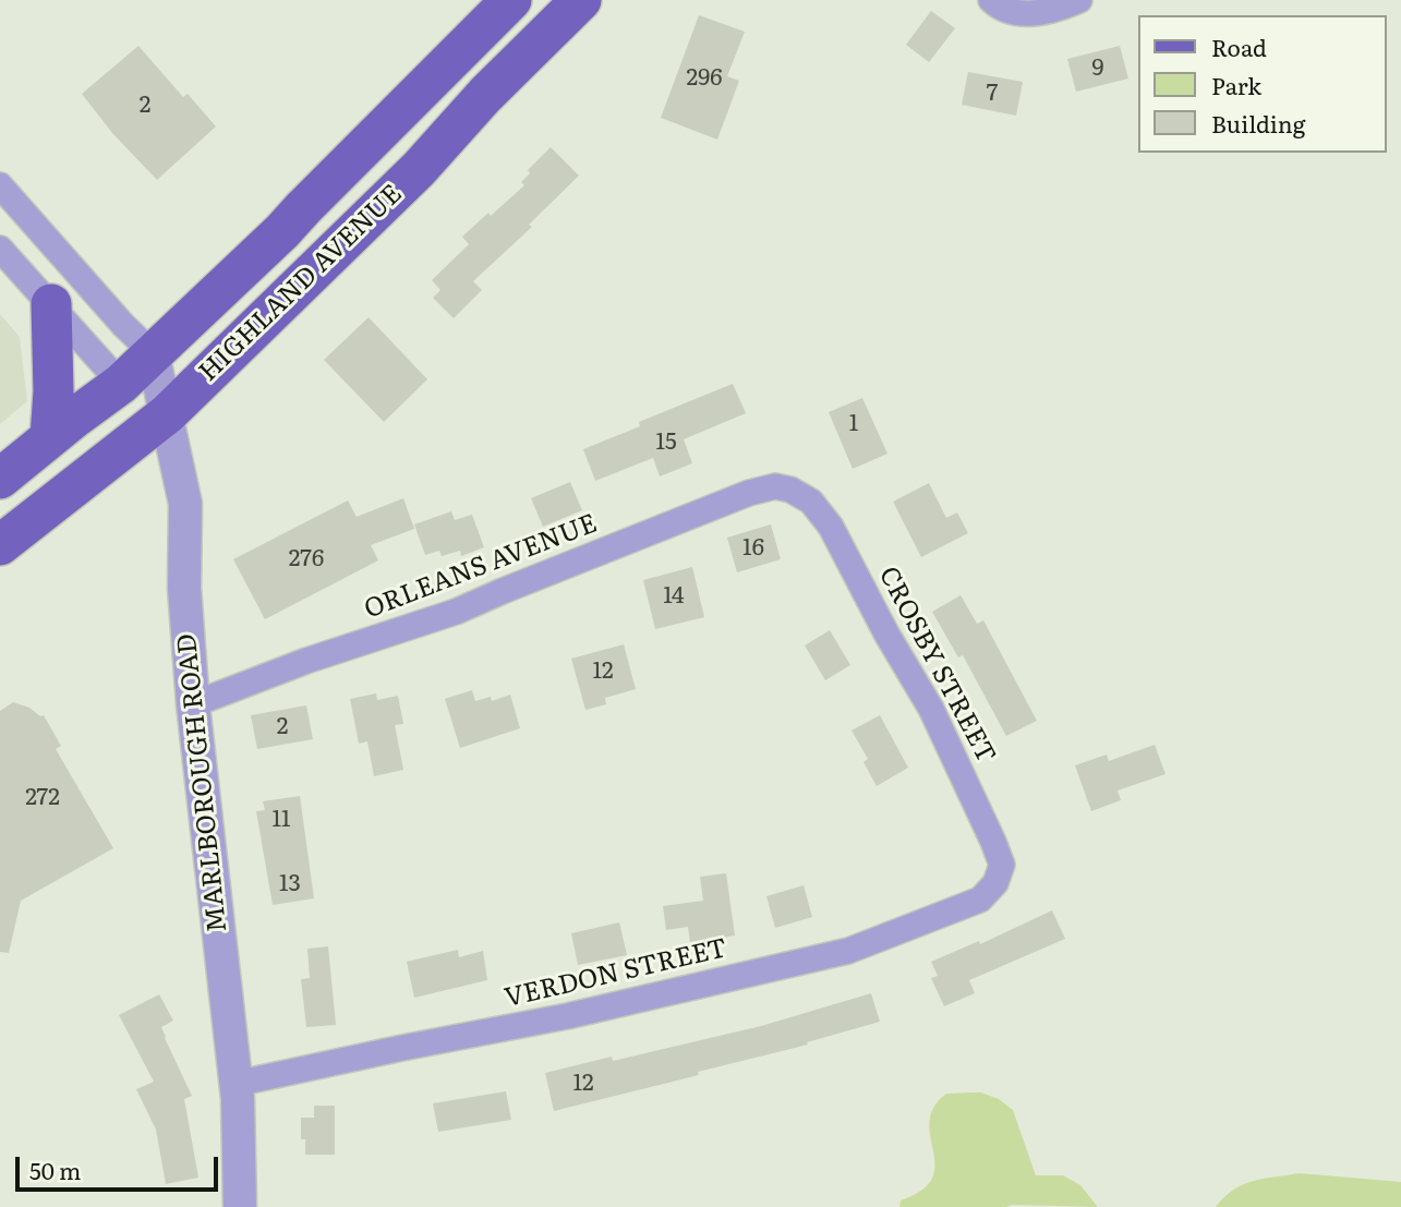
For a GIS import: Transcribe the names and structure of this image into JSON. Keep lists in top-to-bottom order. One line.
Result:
{"streets":{"main road":["HIGHLAND AVENUE"],"street":["ORLEANS AVENUE","CROSBY STREET","MARLBOROUGH ROAD","VERDON STREET"]},"crossings":[["HIGHLAND AVENUE","MARLBOROUGH ROAD"],["ORLEANS AVENUE","CROSBY STREET"],["ORLEANS AVENUE","MARLBOROUGH ROAD"],["CROSBY STREET","VERDON STREET"],["MARLBOROUGH ROAD","VERDON STREET"]],"house_numbers":["9","296","7","2","1","15","16","276","14","12","2","272","11","13","12"],"legend":["Road","Park","Building"],"scale_bar":"50 m"}
